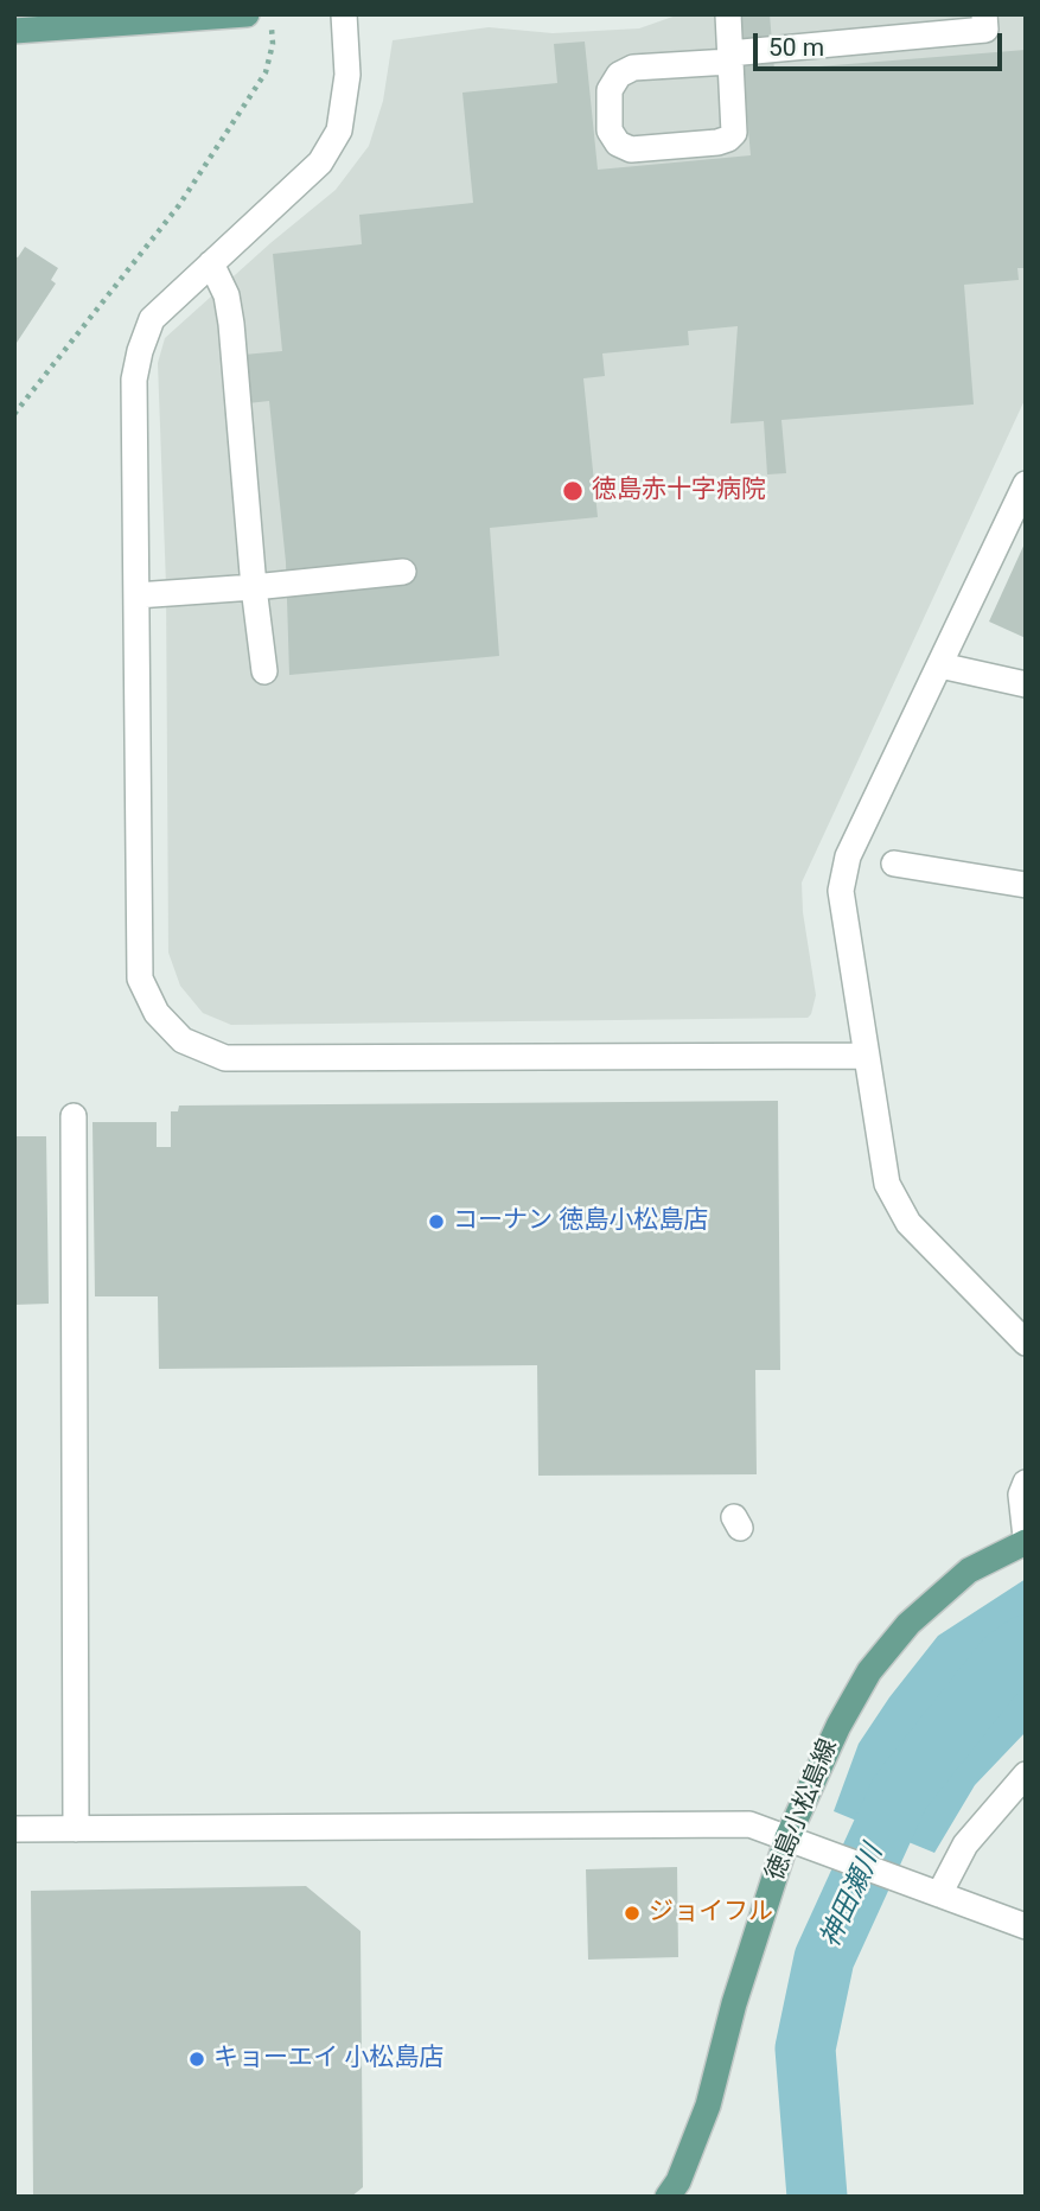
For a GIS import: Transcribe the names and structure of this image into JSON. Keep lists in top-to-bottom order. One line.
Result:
{"streets":{"main road":["徳島小松島線"]},"water":["神田瀬川"],"places":["徳島赤十字病院","コーナン 徳島小松島店","ジョイフル","キョーエイ 小松島店"],"scale_bar":"50 m"}
